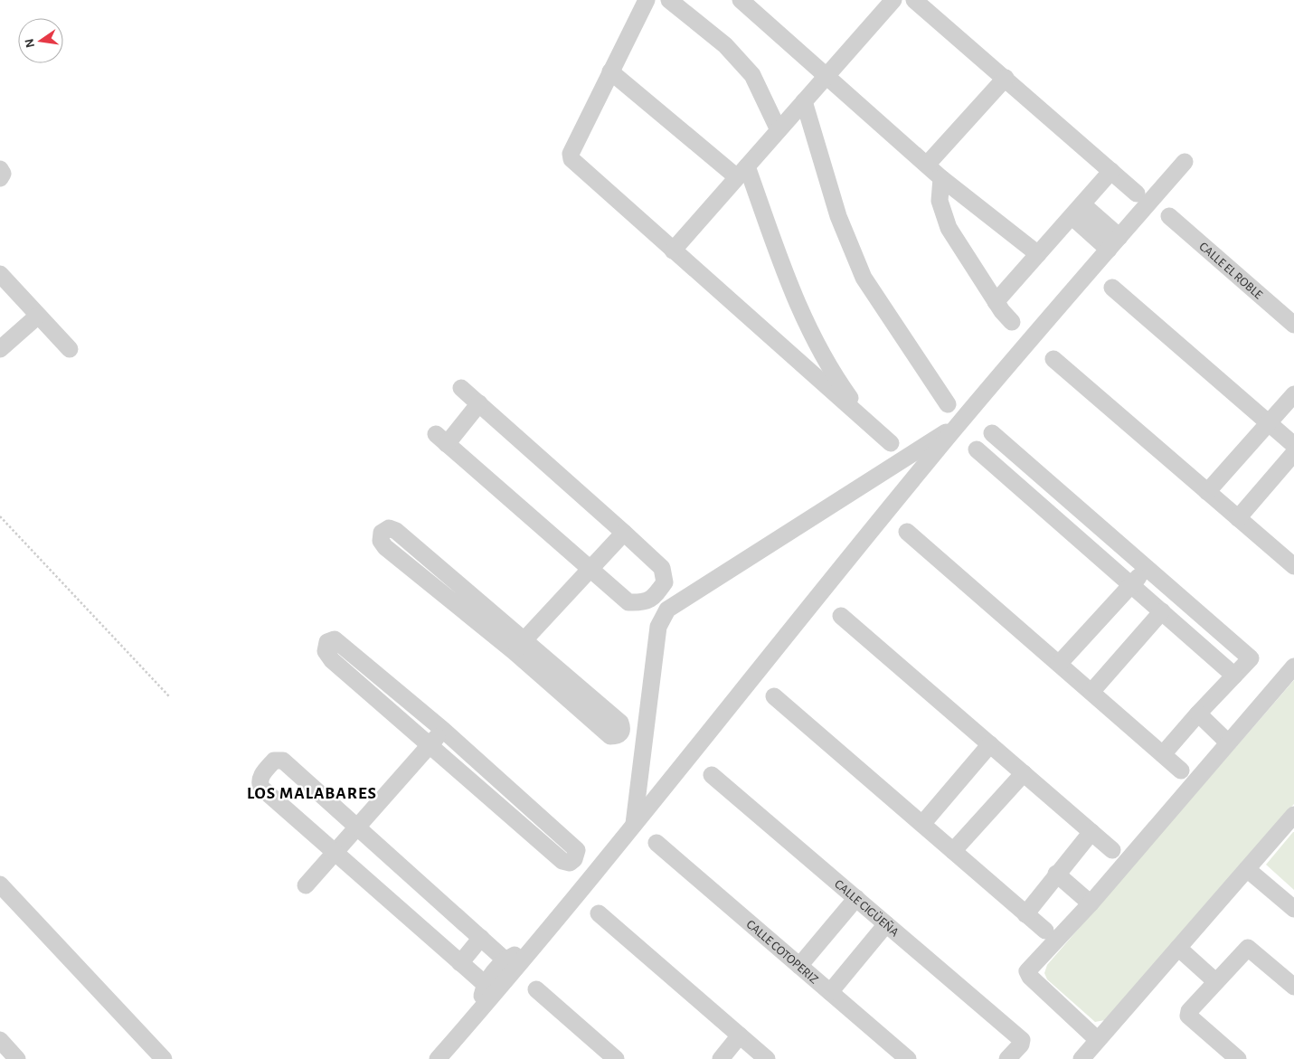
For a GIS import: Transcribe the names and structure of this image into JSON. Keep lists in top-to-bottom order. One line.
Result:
{"streets":{"street":["CALLE EL ROBLE","CALLE CIGÜEÑA","CALLE COTOPERIZ"]},"districts":["LOS MALABARES"],"north":"left"}
